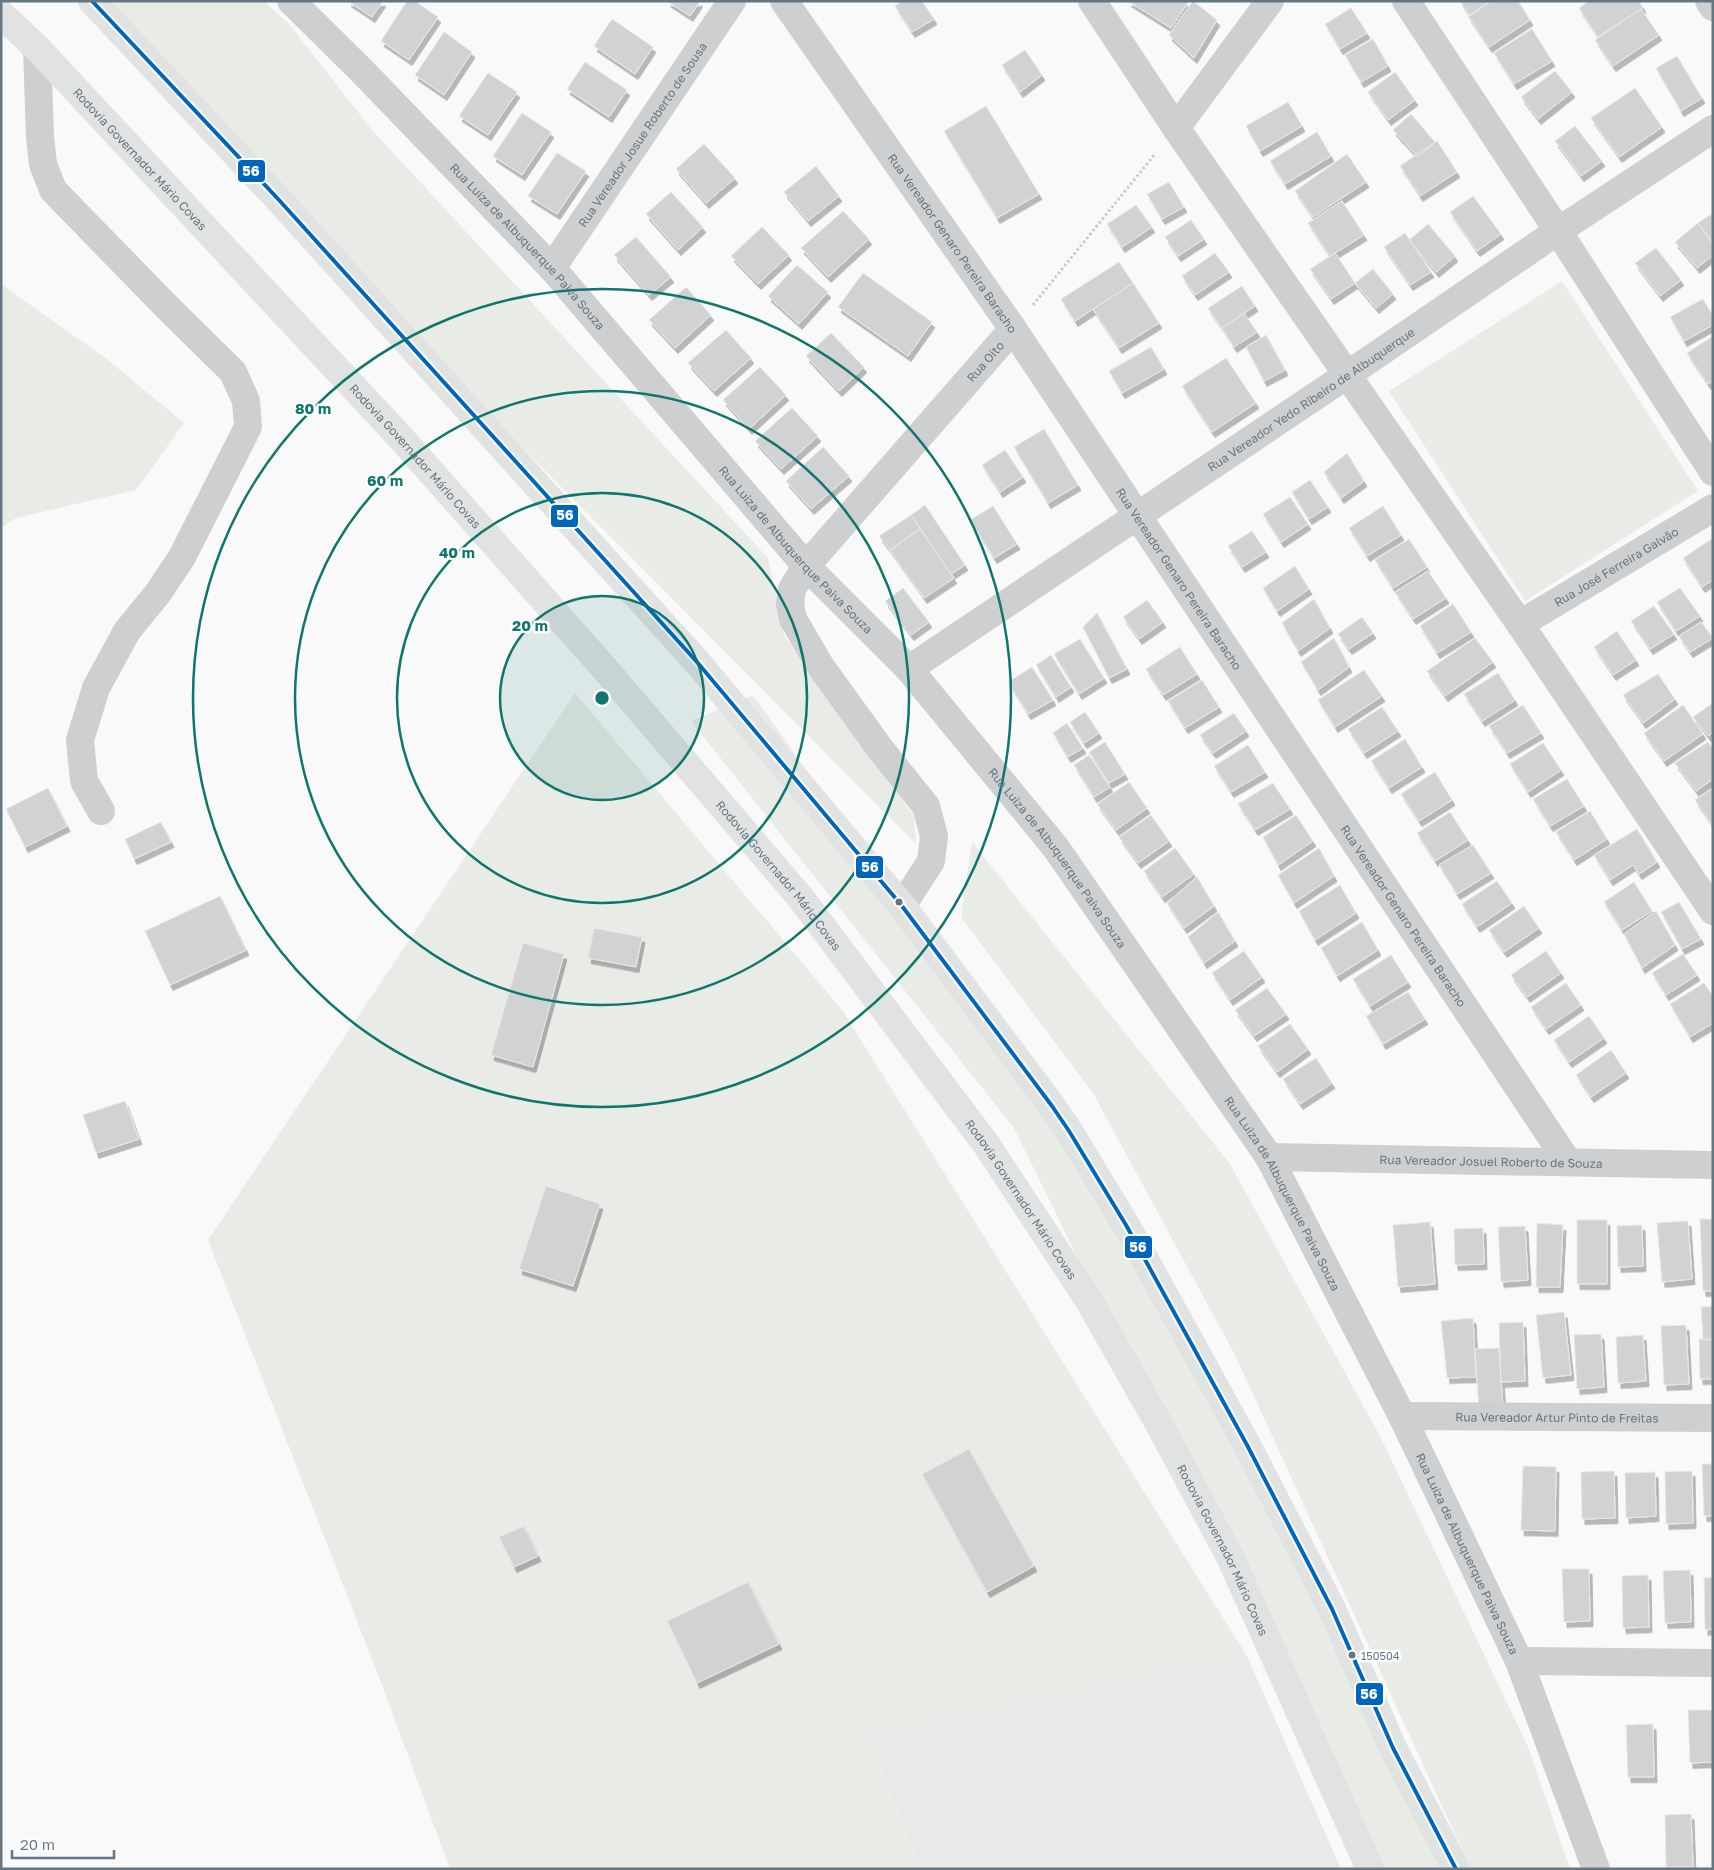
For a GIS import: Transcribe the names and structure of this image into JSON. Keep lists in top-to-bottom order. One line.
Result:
{"streets":{"highway":["Rodovia Governador Mário Covas"],"street":["Rua Vereador Josue Roberto de Sousa","Rua Vereador Genaro Pereira Baracho","Rua Luiza de Albuquerque Paiva Souza","Rua Oito","Rua Vereador Yedo Ribeiro de Albuquerque","Rua José Ferreira Galvão","Rua Vereador Josuel Roberto de Souza","Rua Vereador Artur Pinto de Freitas"]},"crossings":[["Rua Vereador Josue Roberto de Sousa","Rua Luiza de Albuquerque Paiva Souza"],["Rua Vereador Genaro Pereira Baracho","Rua Oito"],["Rua Vereador Genaro Pereira Baracho","Rua Vereador Yedo Ribeiro de Albuquerque"],["Rua Vereador Genaro Pereira Baracho","Rua Vereador Josuel Roberto de Souza"],["Rua Luiza de Albuquerque Paiva Souza","Rua Oito"],["Rua Luiza de Albuquerque Paiva Souza","Rua Vereador Yedo Ribeiro de Albuquerque"],["Rua Luiza de Albuquerque Paiva Souza","Rua Vereador Josuel Roberto de Souza"],["Rua Luiza de Albuquerque Paiva Souza","Rua Vereador Artur Pinto de Freitas"]],"places":["150504"],"lines":["transit line 56"],"scale_bar":"20 m","rings":["80 m","60 m","40 m","20 m"]}
